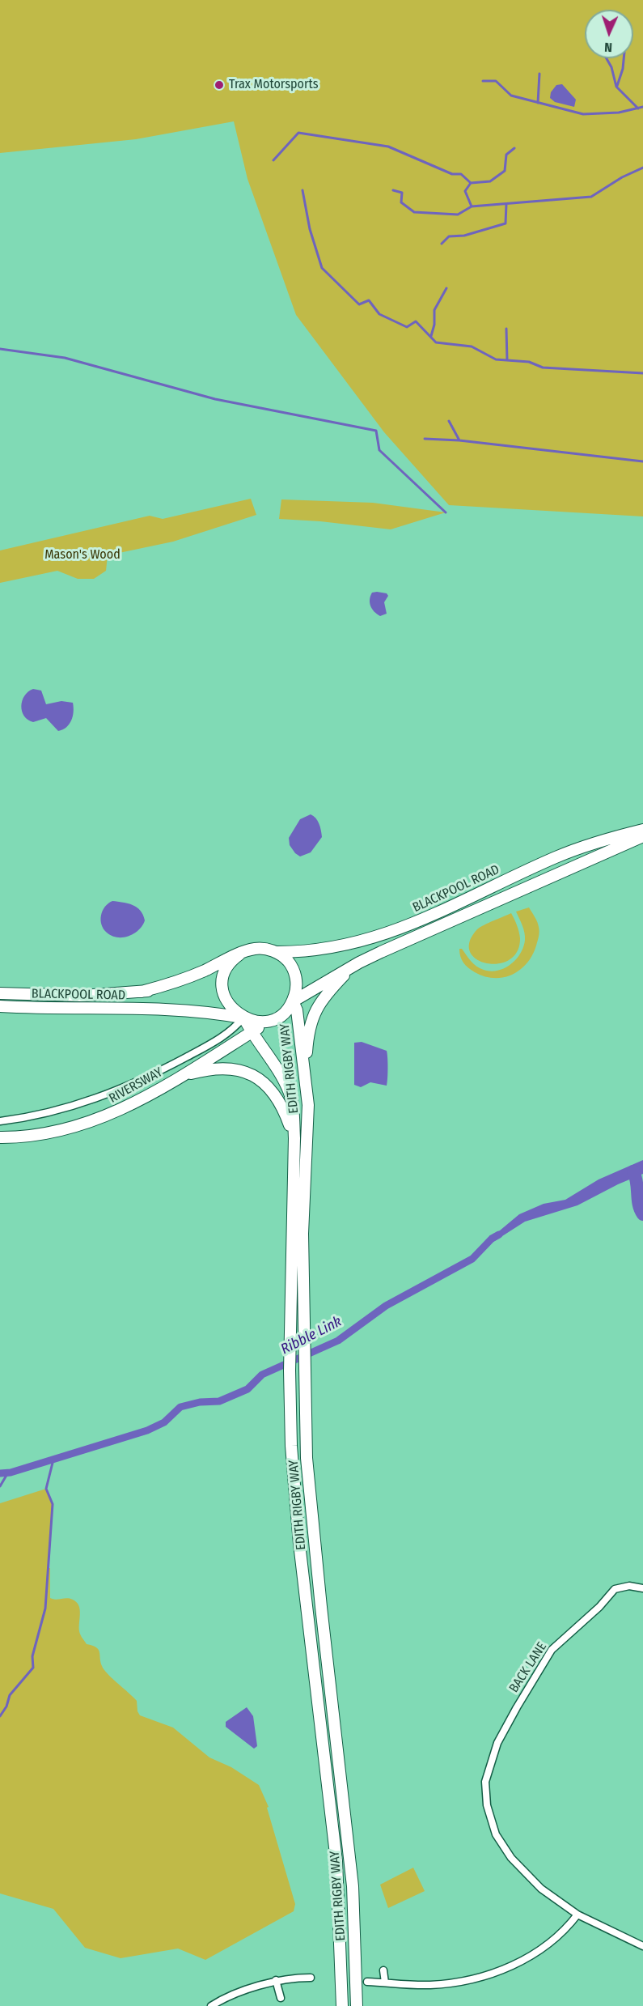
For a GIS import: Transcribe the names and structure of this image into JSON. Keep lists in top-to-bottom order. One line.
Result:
{"streets":{"highway":["BLACKPOOL ROAD","EDITH RIGBY WAY","RIVERSWAY"],"street":["BACK LANE"]},"crossings":[["BLACKPOOL ROAD","EDITH RIGBY WAY"],["BLACKPOOL ROAD","RIVERSWAY"],["EDITH RIGBY WAY","RIVERSWAY"]],"water":["Ribble Link"],"parks":["Mason's Wood"],"places":["Trax Motorsports"],"north":"bottom"}
